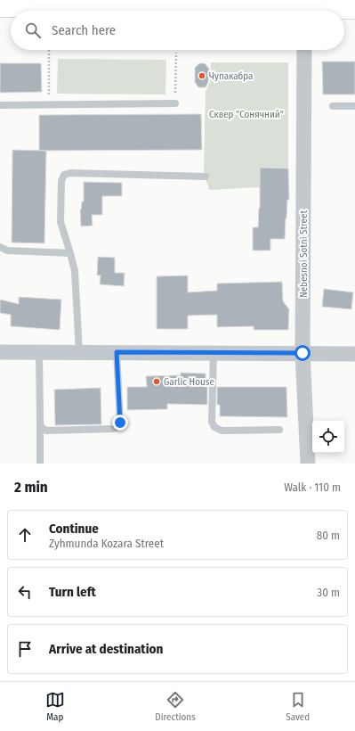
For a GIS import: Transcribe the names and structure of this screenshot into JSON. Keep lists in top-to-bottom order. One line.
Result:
{"streets":{"street":["Nebesnoi Sotni Street"]},"parks":["Сквер \"Сонячний\""],"places":["Чупакабра","Garlic House"],"page":{"search":"Search here","heading":["2 min","Walk · 110 m"],"list":[["Continue","Zyhmunda Kozara Street","80 m"],["Turn left","30 m"],"Arrive at destination"],"nav":["Map","Directions","Saved"]}}
